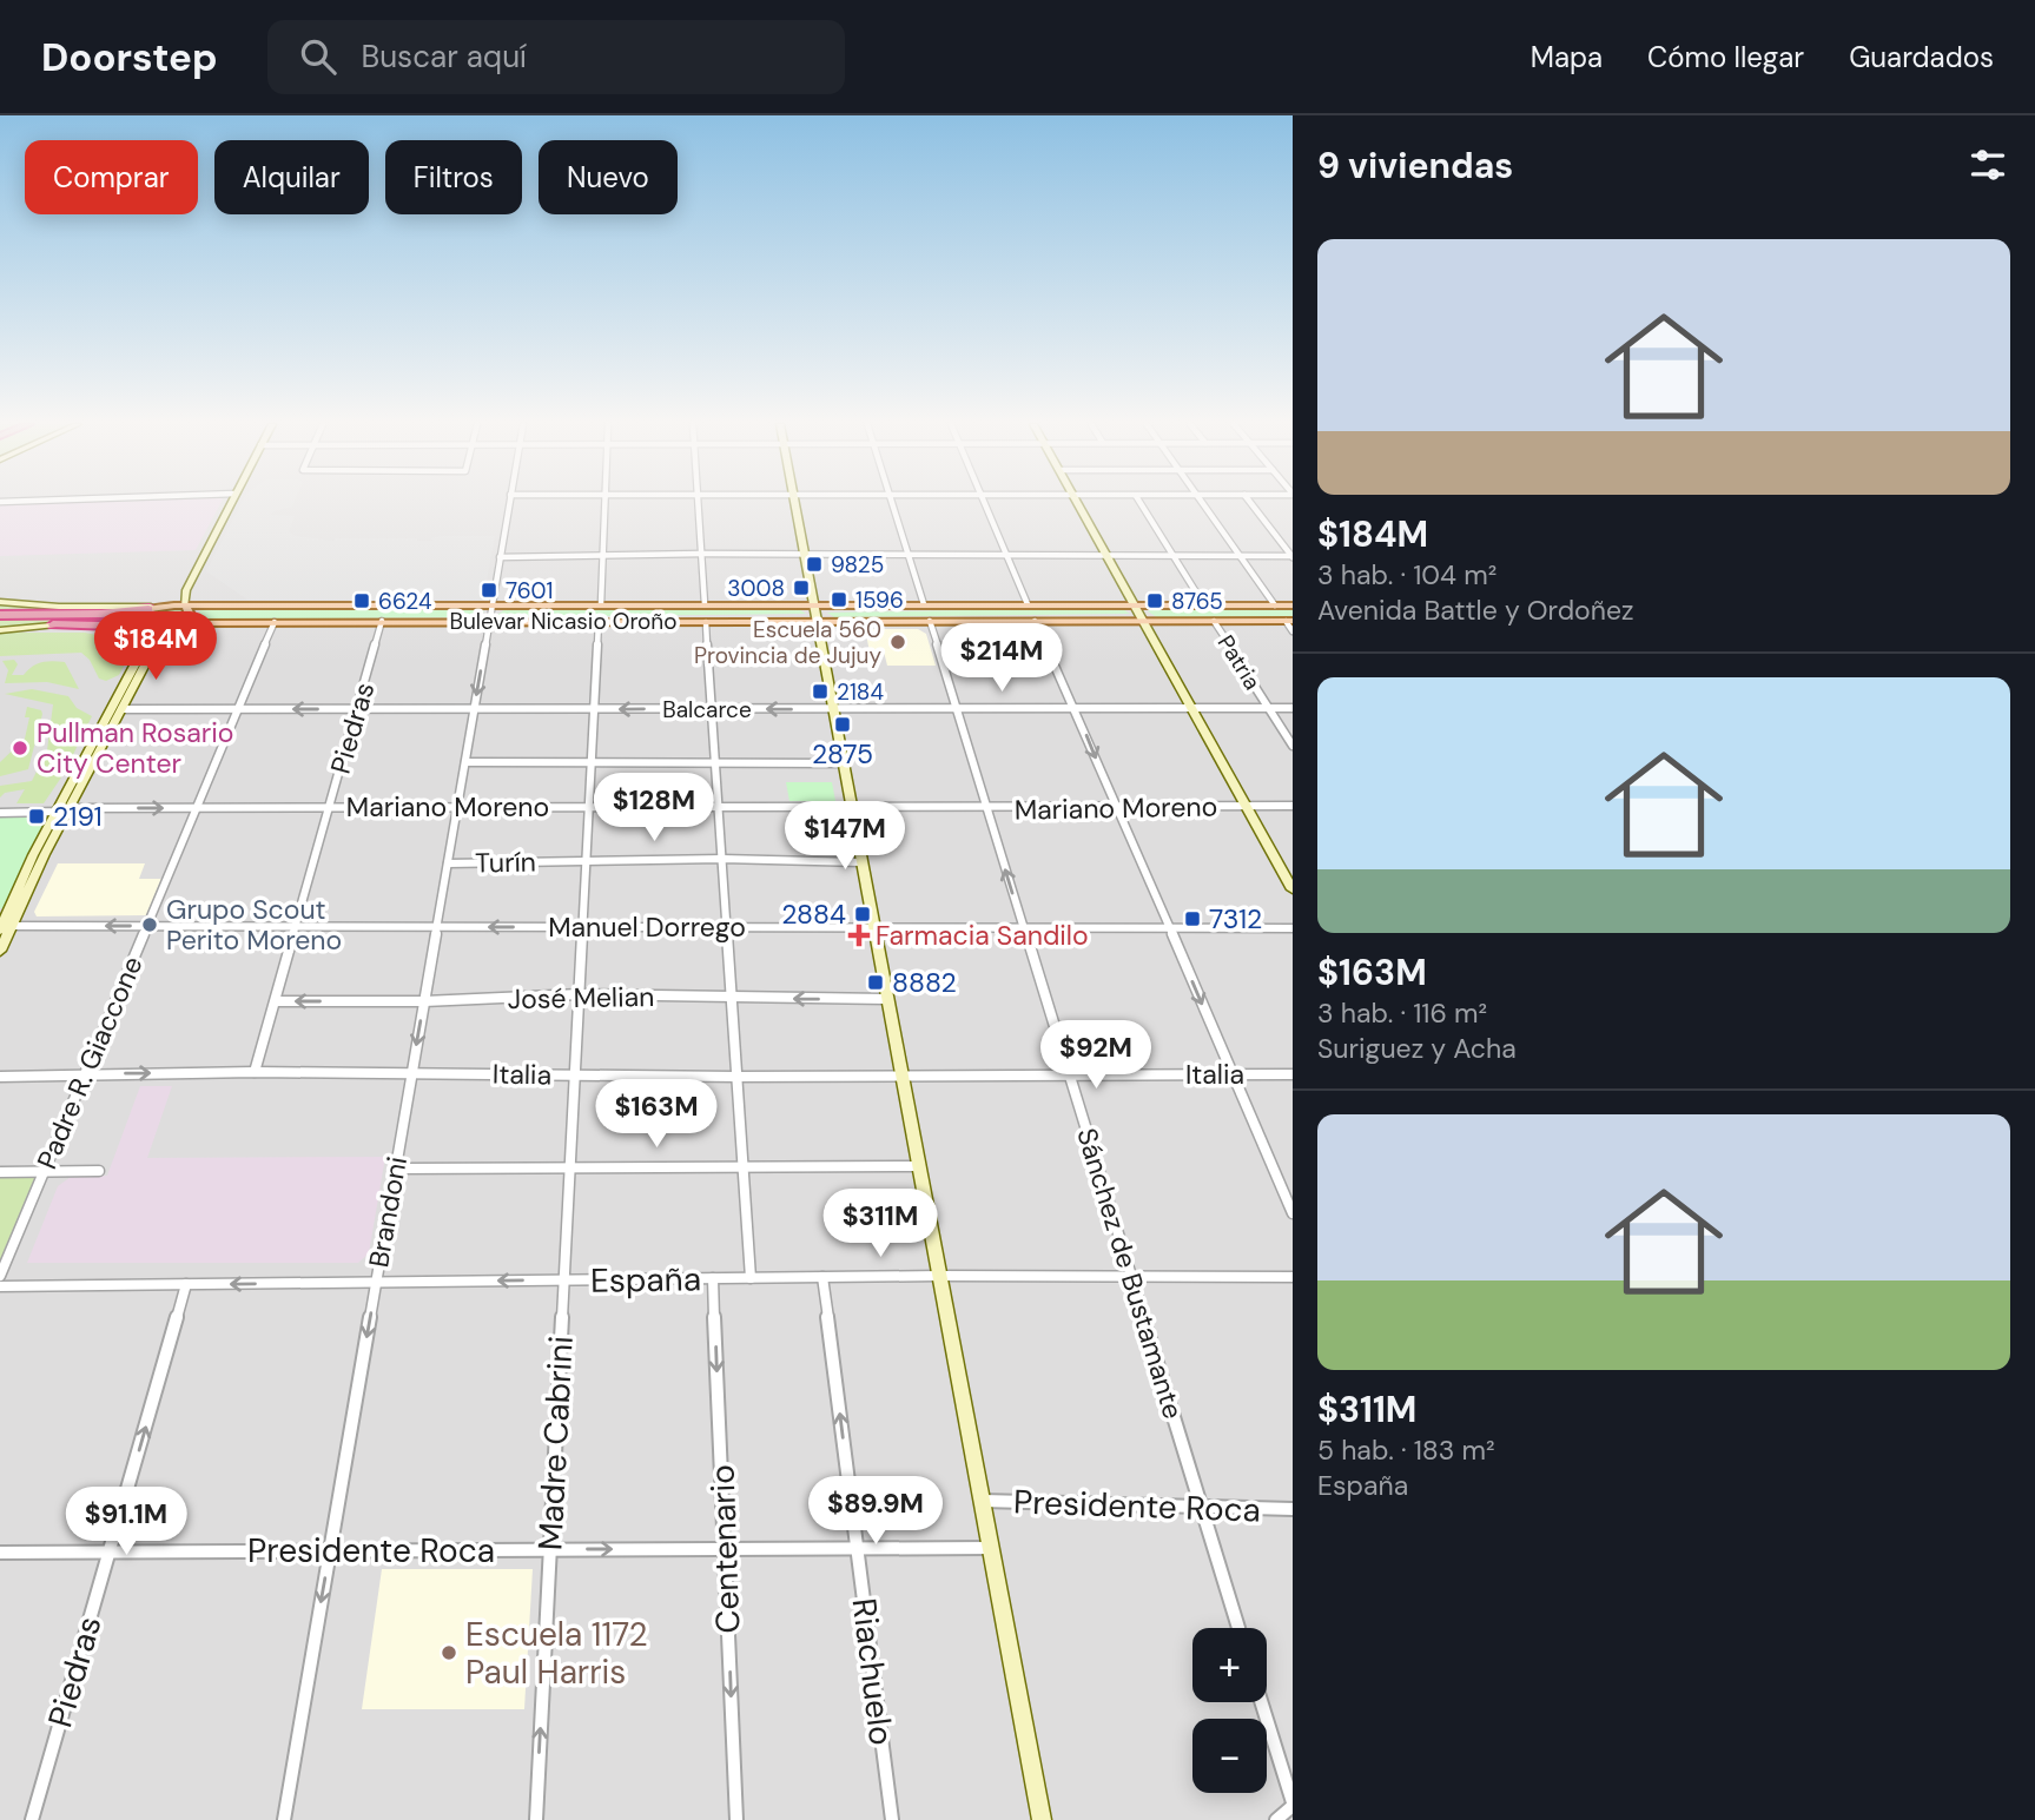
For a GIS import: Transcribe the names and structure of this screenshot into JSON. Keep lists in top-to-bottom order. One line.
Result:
{"streets":{"main road":["Bulevar Nicasio Oroño"],"street":["Patria","Balcarce","Piedras","Mariano Moreno","Turín","Manuel Dorrego","José Melian","Padre R. Giaccone","Italia","Brandoni","Sánchez de Bustamante","España","Madre Cabrini","Presidente Roca","Centenario","Riachuelo"]},"crossings":[["Bulevar Nicasio Oroño","Patria"],["Bulevar Nicasio Oroño","Piedras"],["Bulevar Nicasio Oroño","Padre R. Giaccone"],["Bulevar Nicasio Oroño","Brandoni"],["Bulevar Nicasio Oroño","Sánchez de Bustamante"],["Bulevar Nicasio Oroño","Madre Cabrini"],["Patria","Balcarce"],["Balcarce","Piedras"],["Balcarce","Padre R. Giaccone"],["Balcarce","Brandoni"],["Balcarce","Sánchez de Bustamante"],["Balcarce","Madre Cabrini"],["Piedras","Mariano Moreno"],["Piedras","Manuel Dorrego"],["Piedras","José Melian"],["Piedras","Italia"],["Piedras","España"],["Piedras","Presidente Roca"],["Mariano Moreno","Padre R. Giaccone"],["Mariano Moreno","Brandoni"],["Mariano Moreno","Sánchez de Bustamante"],["Mariano Moreno","Madre Cabrini"],["Turín","Brandoni"],["Turín","Madre Cabrini"],["Manuel Dorrego","Padre R. Giaccone"],["Manuel Dorrego","Brandoni"],["Manuel Dorrego","Sánchez de Bustamante"],["Manuel Dorrego","Madre Cabrini"],["José Melian","Brandoni"],["José Melian","Madre Cabrini"],["Padre R. Giaccone","Italia"],["Italia","Brandoni"],["Italia","Sánchez de Bustamante"],["Italia","Madre Cabrini"],["Brandoni","España"],["Brandoni","Presidente Roca"],["Sánchez de Bustamante","España"],["Sánchez de Bustamante","Presidente Roca"],["España","Madre Cabrini"],["España","Centenario"],["España","Riachuelo"],["Madre Cabrini","Presidente Roca"],["Presidente Roca","Centenario"],["Presidente Roca","Riachuelo"]],"one_way":["José Melian","Brandoni","Centenario","Riachuelo"],"places":{"transit":["9825","3008","7601","1596","6624","8765","2184","2875","2191","2884","7312","8882"],"other":["Escuela 560 Provincia de Jujuy","Pullman Rosario City Center","Grupo Scout Perito Moreno","Escuela 1172 Paul Harris"],"health":["Farmacia Sandilo"]},"page":{"header":"Doorstep","search":"Buscar aquí","nav":["Mapa","Cómo llegar","Guardados"],"heading":"9 viviendas","chip":["Comprar","Alquilar","Filtros","Nuevo"],"list":[{"name":"$184M","note":"3 hab. · 104 m² · Avenida Battle y Ordoñez"},{"name":"$163M","note":"3 hab. · 116 m² · Suriguez y Acha"},{"name":"$311M","note":"5 hab. · 183 m² · España"}],"price":["$184M","$214M","$128M","$147M","$92M","$163M","$311M","$89.9M","$91.1M"],"map_buttons":["+","−"]}}
